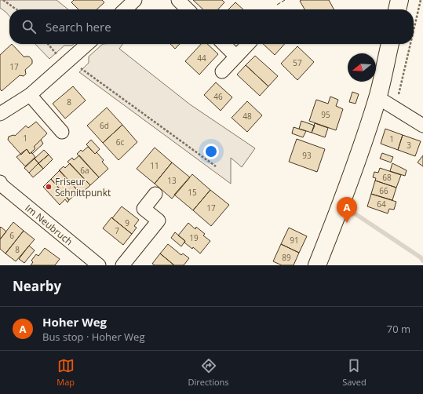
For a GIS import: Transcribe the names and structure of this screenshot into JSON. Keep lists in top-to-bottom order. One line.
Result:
{"streets":{"street":["Im Neubruch"]},"places":["Friseur Schnittpunkt"],"house_numbers":["44","57","17","46","8","95","48","6d","1","1","6c","3","93","11","6a","68","13","66","15","64","17","9","7","6","19","91","8","89"],"north":"left","page":{"search":"Search here","pins":"A","heading":"Nearby","list":[{"mark":"A","name":"Hoher Weg","note":"Bus stop · Hoher Weg","value":"70 m"}],"nav":["Map","Directions","Saved"]}}
